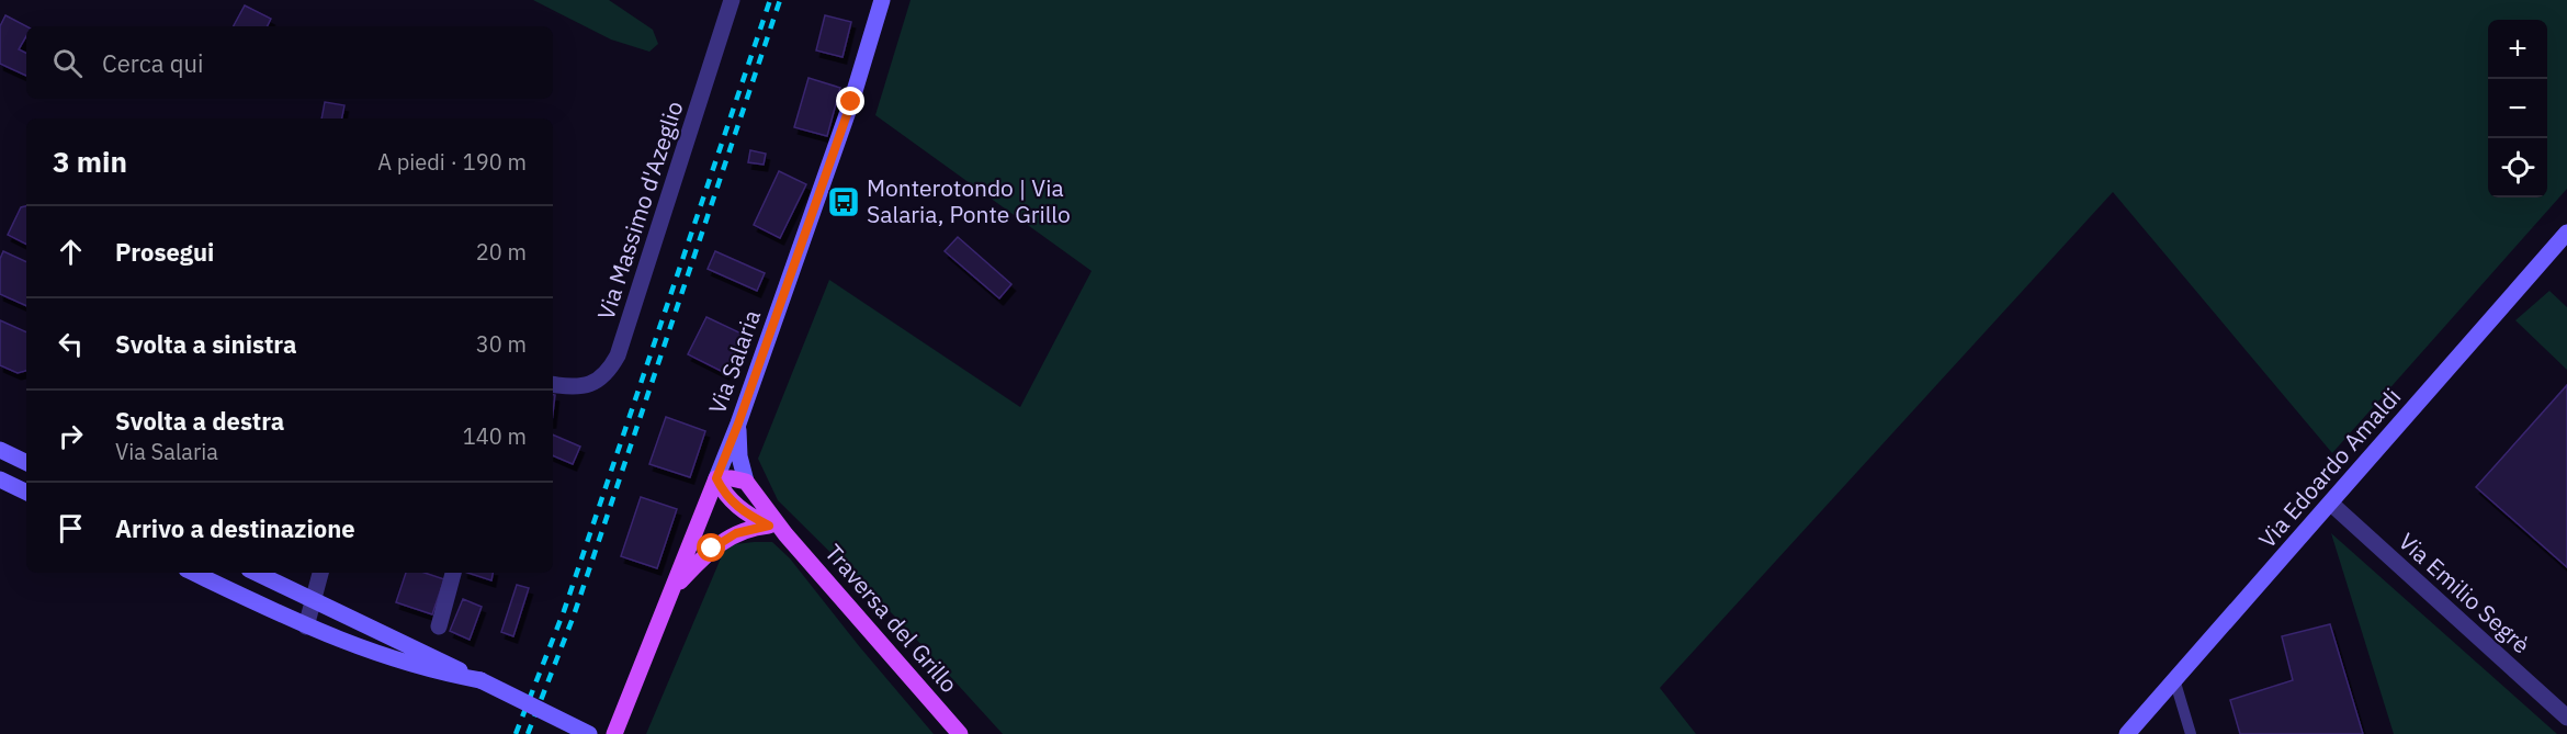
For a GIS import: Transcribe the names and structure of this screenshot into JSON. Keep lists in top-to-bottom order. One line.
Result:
{"streets":{"main road":["Via Salaria","Via Edoardo Amaldi","Traversa del Grillo"],"street":["Via Massimo d'Azeglio","Via Emilio Segrè"]},"crossings":[["Via Edoardo Amaldi","Via Emilio Segrè"]],"places":{"bus stop":["Monterotondo | Via Salaria, Ponte Grillo"]},"page":{"map_buttons":["+","−"],"search":"Cerca qui","heading":["3 min","A piedi · 190 m"],"list":[["Prosegui","20 m"],["Svolta a sinistra","30 m"],["Svolta a destra","Via Salaria","140 m"],"Arrivo a destinazione"]}}
